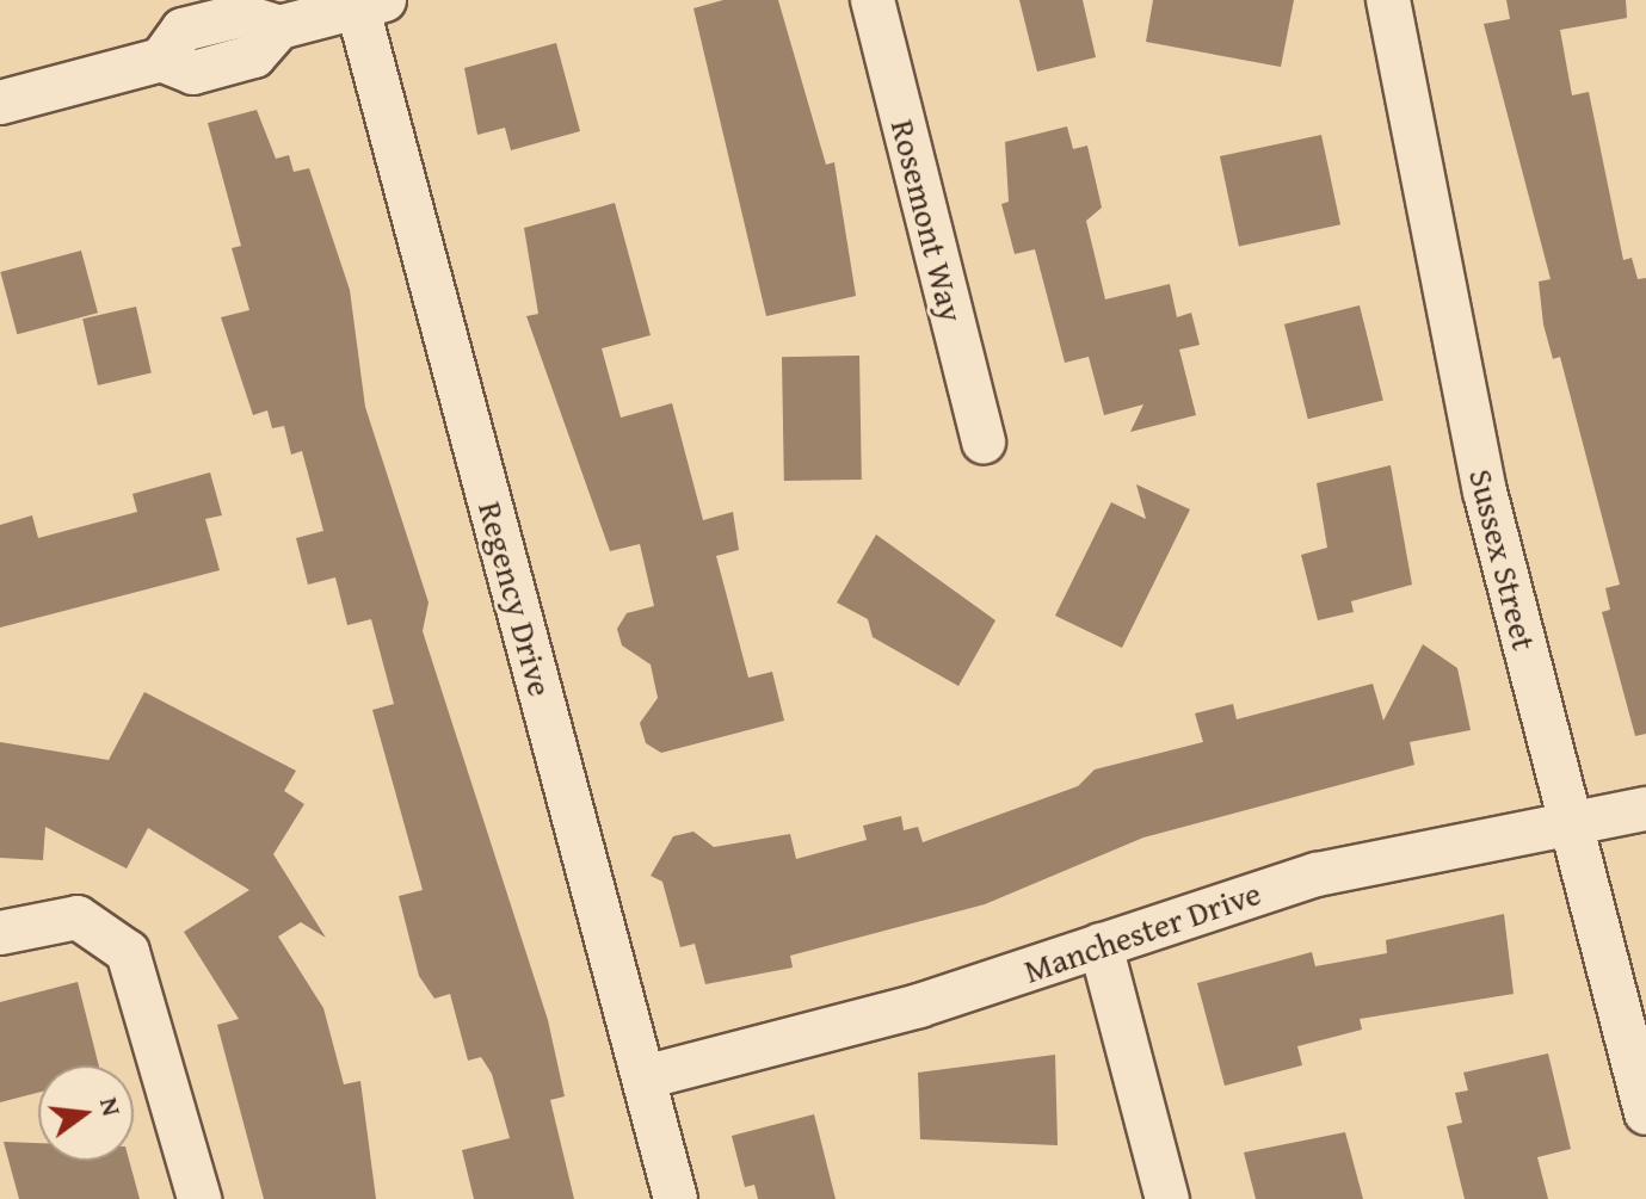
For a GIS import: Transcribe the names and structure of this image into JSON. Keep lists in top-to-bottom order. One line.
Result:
{"streets":{"street":["Rosemont Way","Sussex Street","Regency Drive","Manchester Drive"]},"crossings":[["Sussex Street","Manchester Drive"],["Regency Drive","Manchester Drive"]],"north":"right"}
